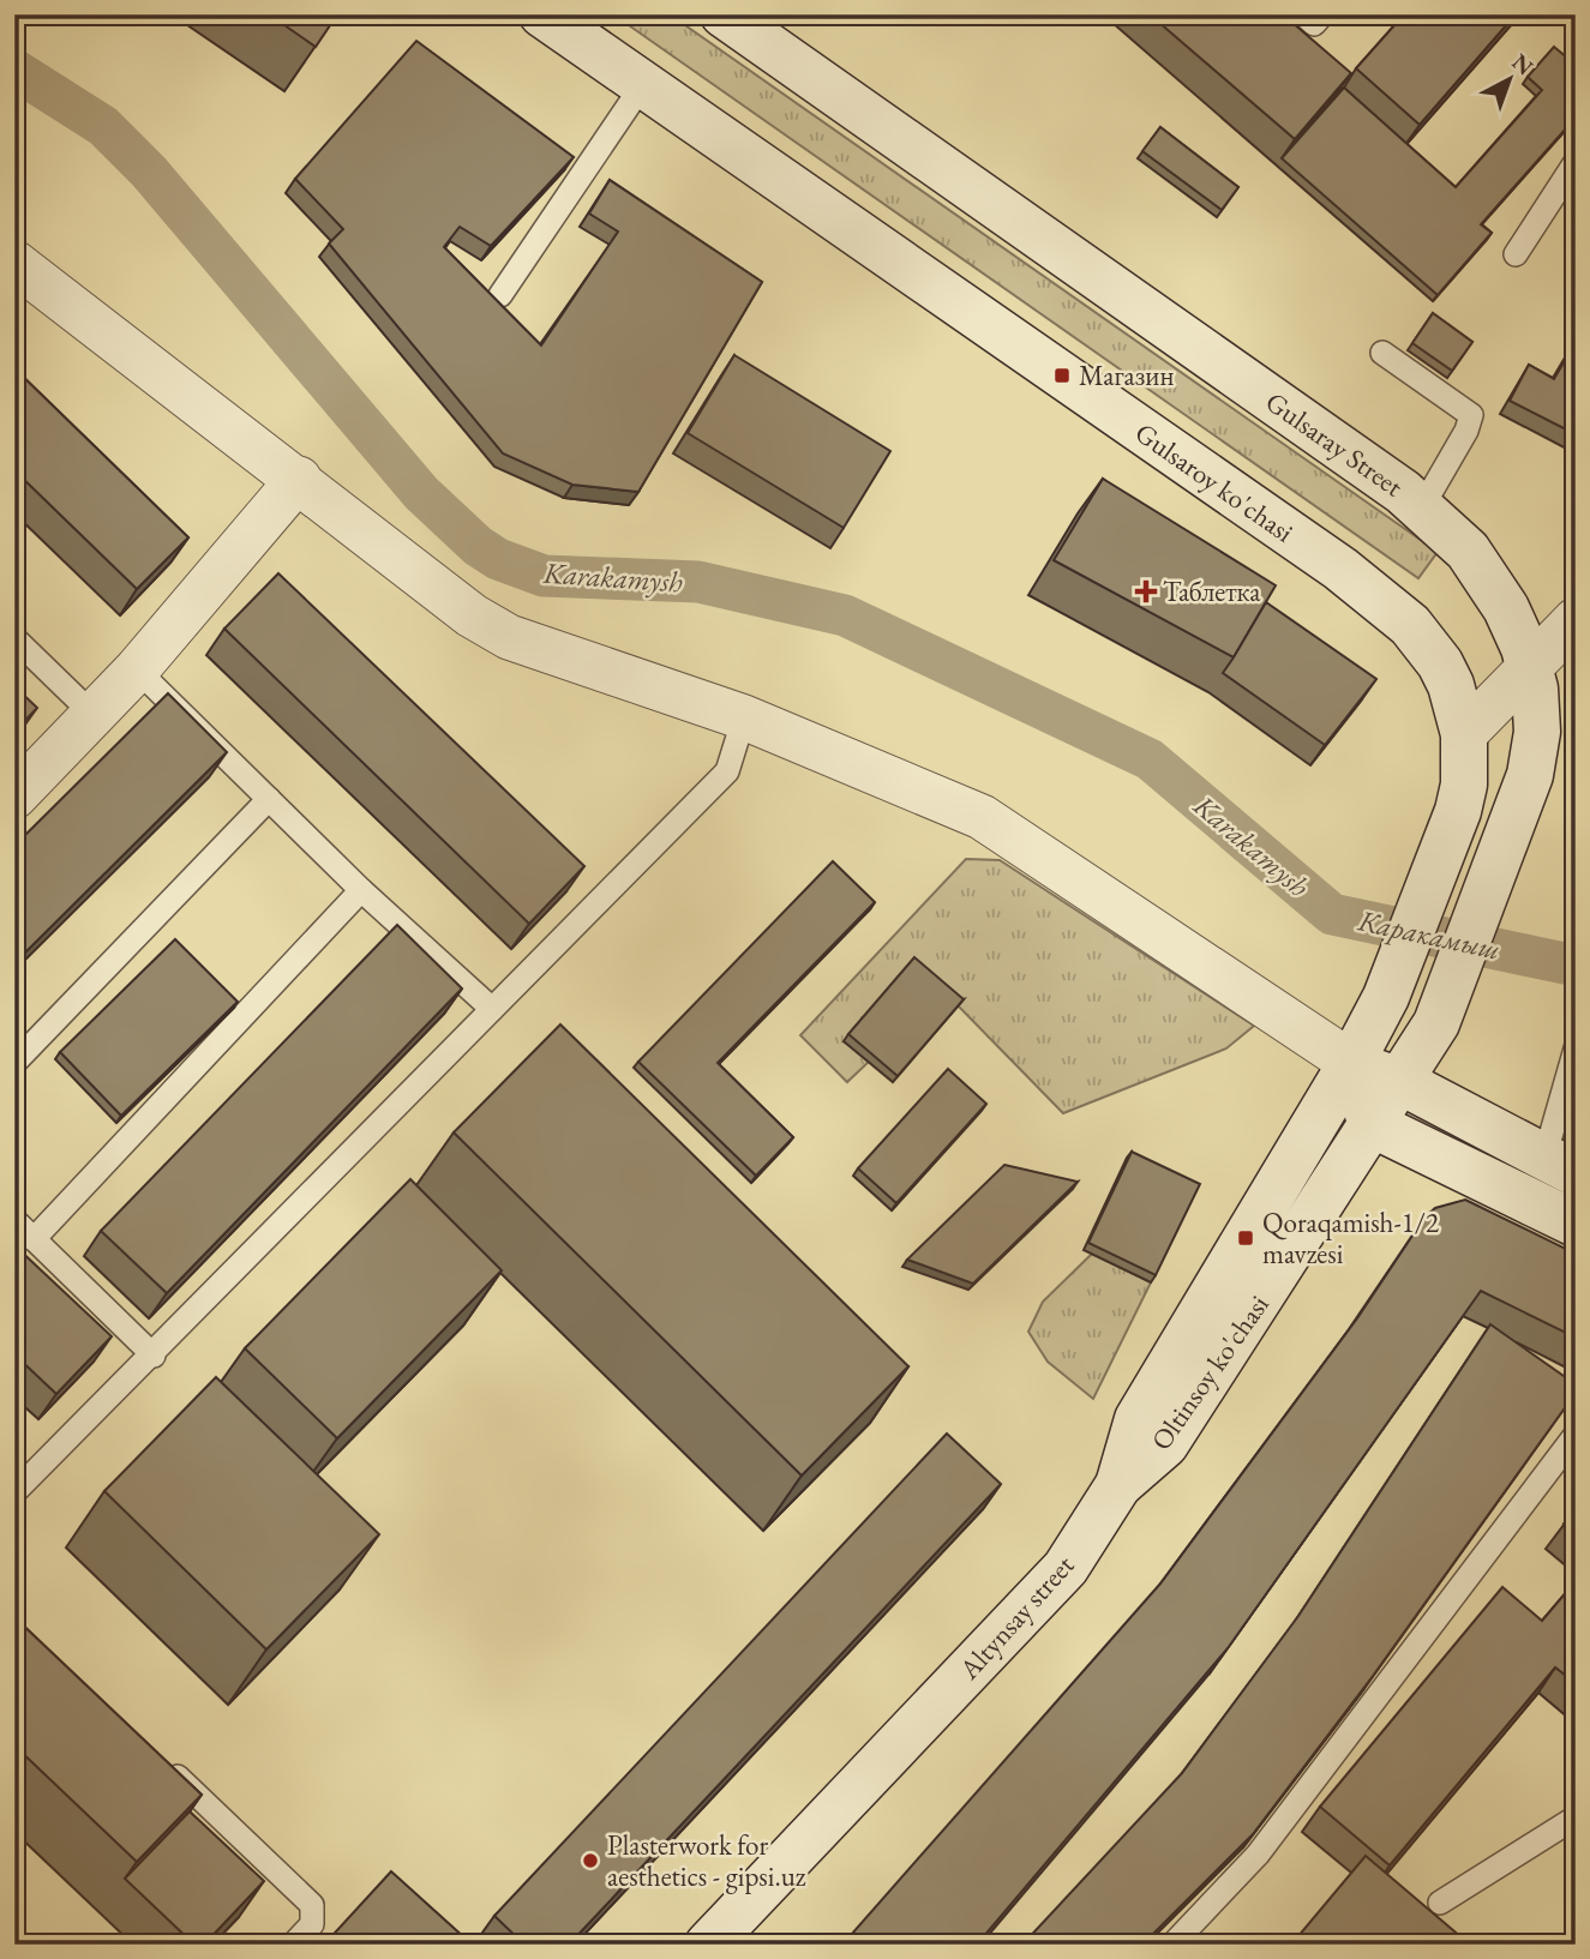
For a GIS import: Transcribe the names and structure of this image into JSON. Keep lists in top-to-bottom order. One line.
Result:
{"streets":{"main road":["Gulsaray Street","Gulsaroy ko'chasi","Oltinsoy ko'chasi","Altynsay street"]},"crossings":[["Gulsaray Street","Oltinsoy ko'chasi"],["Gulsaroy ko'chasi","Altynsay street"],["Oltinsoy ko'chasi","Altynsay street"]],"water":["Karakamysh","Каракамыш"],"places":{"transit":["Магазин","Qoraqamish-1/2 mavzesi"],"health":["Таблетка"],"other":["Plasterwork for aesthetics - gipsi.uz"]},"north":"top right"}
